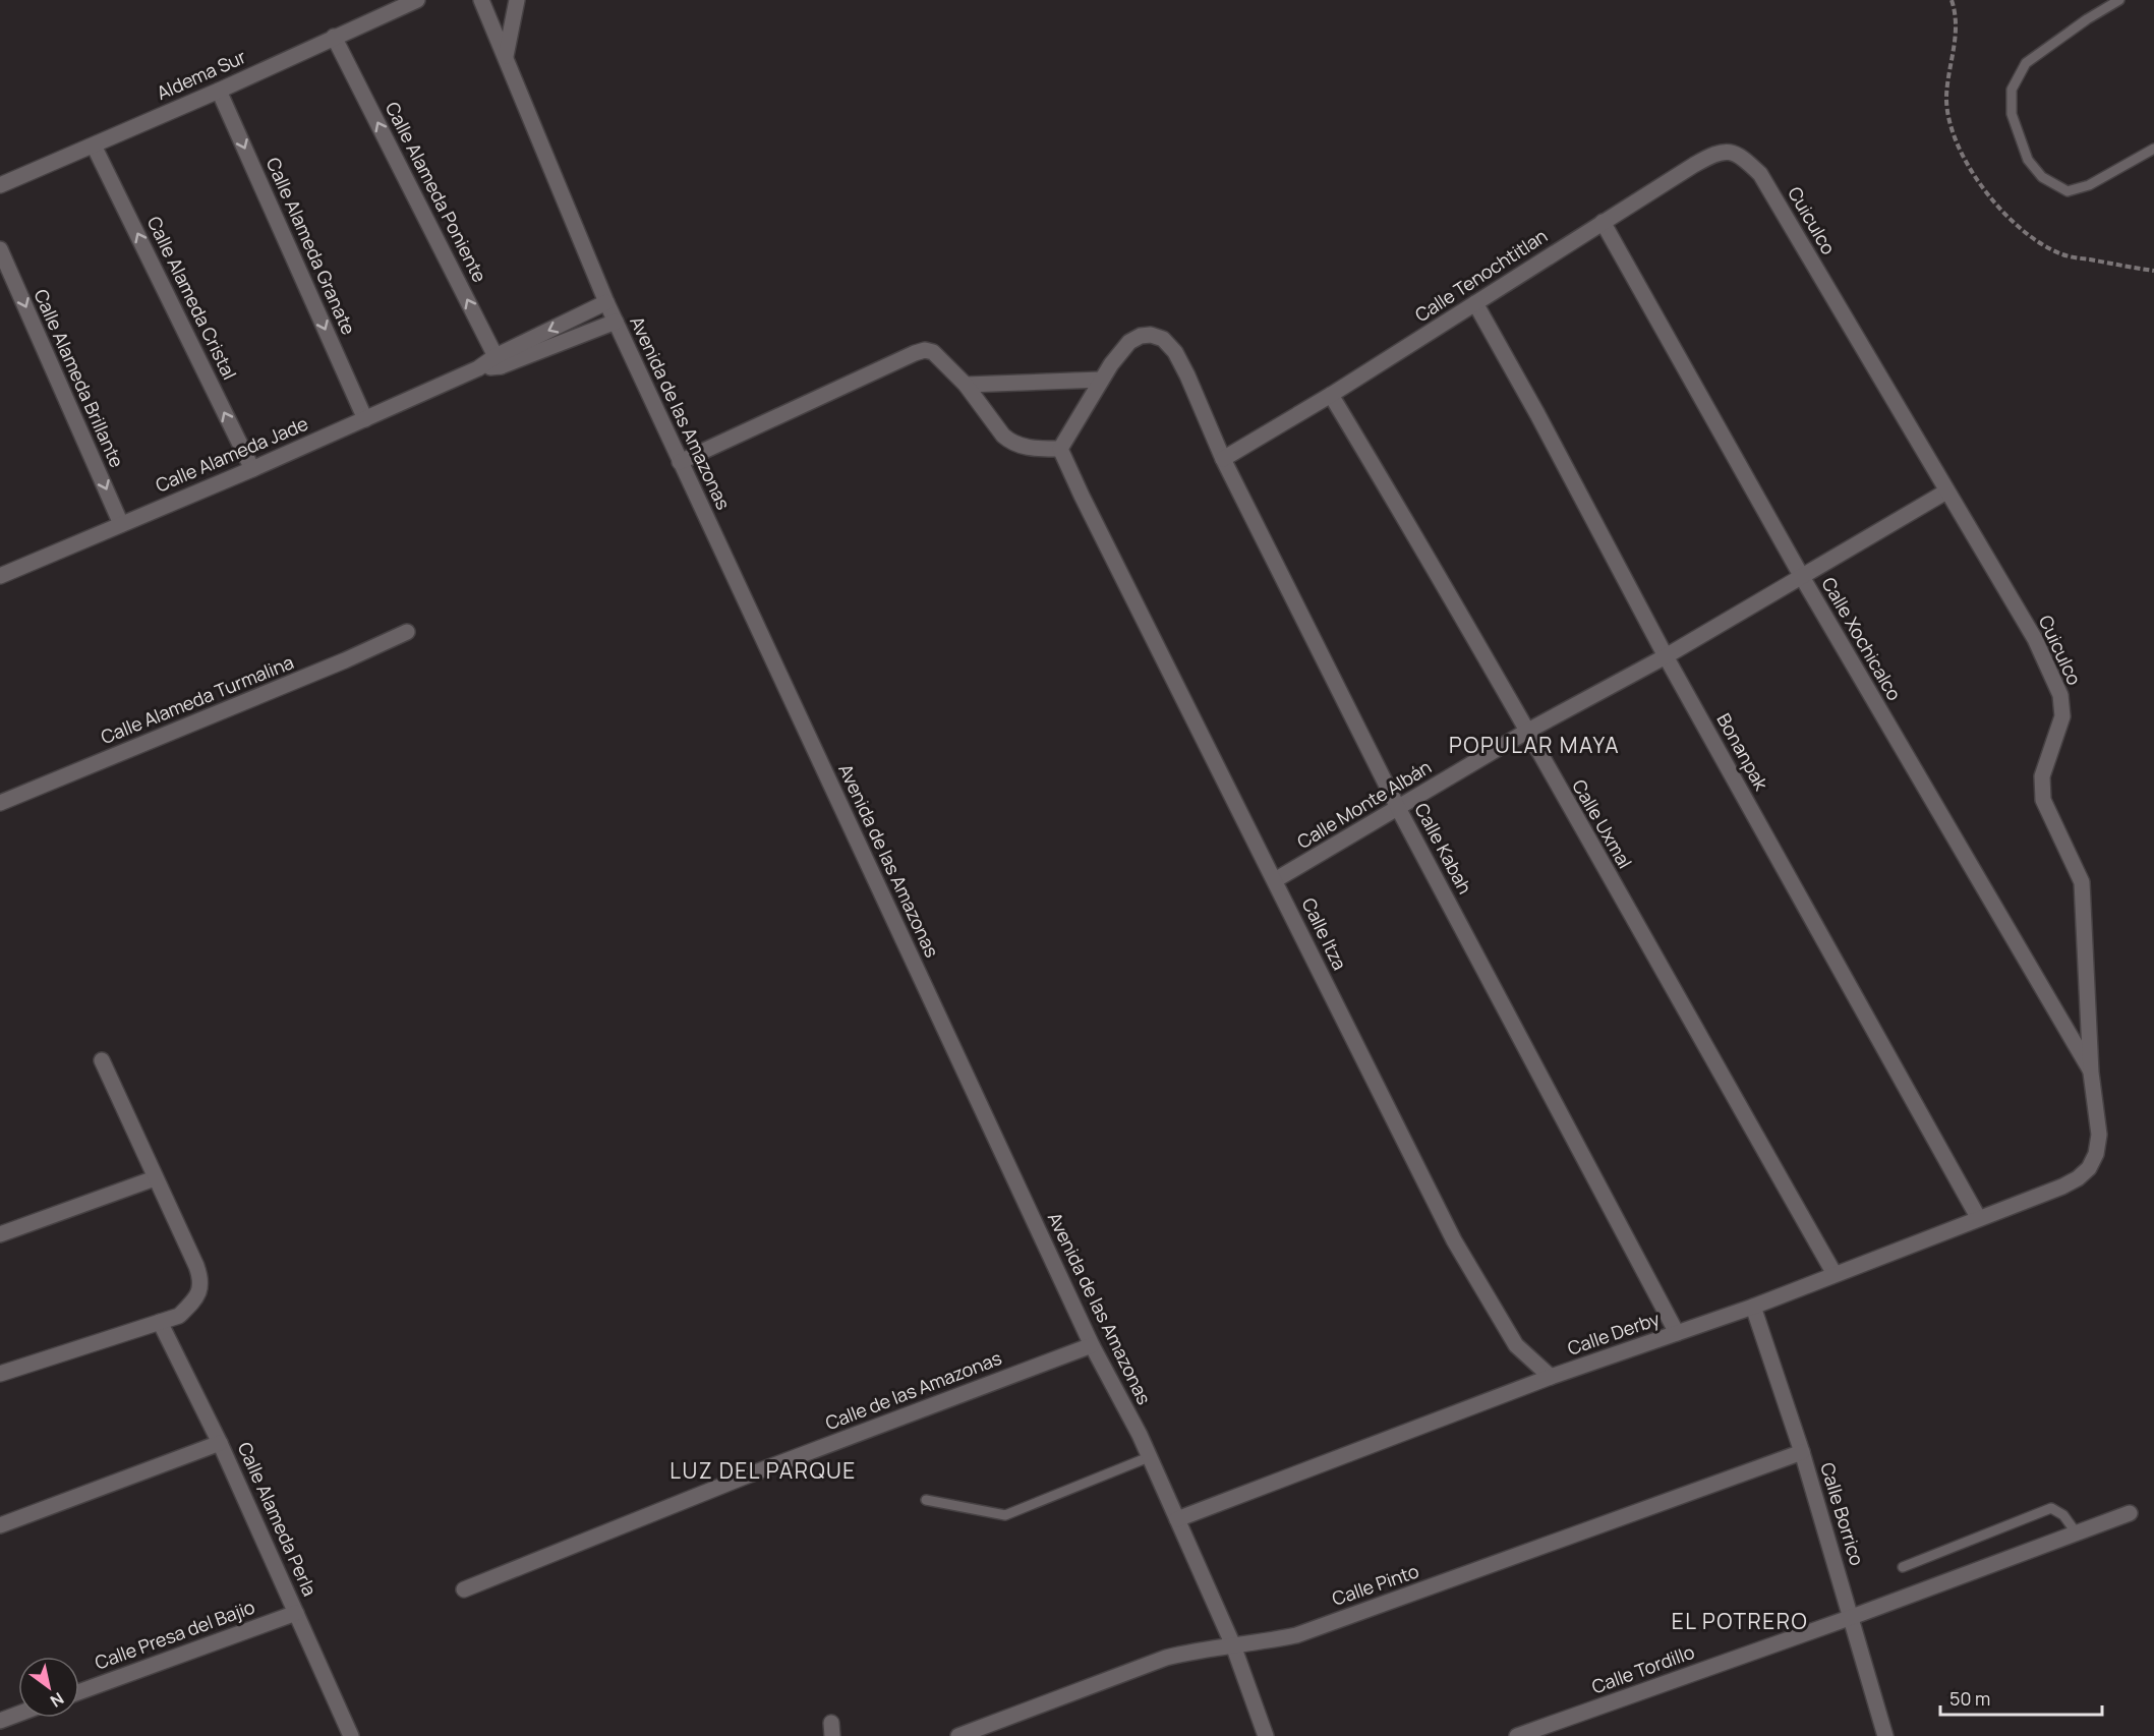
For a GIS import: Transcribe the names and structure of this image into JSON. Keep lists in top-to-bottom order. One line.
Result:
{"streets":{"street":["Aldema Sur","Calle Alameda Poniente","Cuiculco","Calle Alameda Granate","Calle Tenochtitlan","Calle Alameda Cristal","Calle Alameda Brillante","Avenida de las Amazonas","Calle Alameda Jade","Calle Xochicalco","Calle Alameda Turmalina","Bonanpak","Calle Monte Albán","Calle Uxmal","Calle Kabah","Calle Itza","Calle Derby","Calle de las Amazonas","Calle Borrico","Calle Alameda Perla","Calle Pinto","Calle Presa del Bajio","Calle Tordillo"]},"crossings":[["Aldema Sur","Calle Alameda Poniente"],["Aldema Sur","Calle Alameda Granate"],["Aldema Sur","Calle Alameda Cristal"],["Calle Alameda Poniente","Calle Alameda Jade"],["Cuiculco","Calle Tenochtitlan"],["Cuiculco","Calle Xochicalco"],["Cuiculco","Calle Derby"],["Calle Alameda Granate","Calle Alameda Jade"],["Calle Tenochtitlan","Calle Xochicalco"],["Calle Tenochtitlan","Bonanpak"],["Calle Tenochtitlan","Calle Uxmal"],["Calle Tenochtitlan","Calle Kabah"],["Calle Alameda Cristal","Calle Alameda Jade"],["Calle Alameda Brillante","Calle Alameda Jade"],["Avenida de las Amazonas","Calle Alameda Jade"],["Avenida de las Amazonas","Calle Derby"],["Avenida de las Amazonas","Calle de las Amazonas"],["Avenida de las Amazonas","Calle Pinto"],["Calle Xochicalco","Calle Monte Albán"],["Bonanpak","Calle Monte Albán"],["Bonanpak","Calle Derby"],["Calle Monte Albán","Calle Uxmal"],["Calle Monte Albán","Calle Kabah"],["Calle Monte Albán","Calle Itza"],["Calle Uxmal","Calle Derby"],["Calle Kabah","Calle Derby"],["Calle Itza","Calle Derby"],["Calle Derby","Calle Borrico"],["Calle Borrico","Calle Pinto"],["Calle Borrico","Calle Tordillo"],["Calle Alameda Perla","Calle Presa del Bajio"]],"one_way":["Calle Alameda Poniente","Calle Alameda Granate","Calle Alameda Cristal","Calle Alameda Brillante"],"districts":["POPULAR MAYA","LUZ DEL PARQUE","EL POTRERO"],"scale_bar":"50 m","north":"bottom right"}
